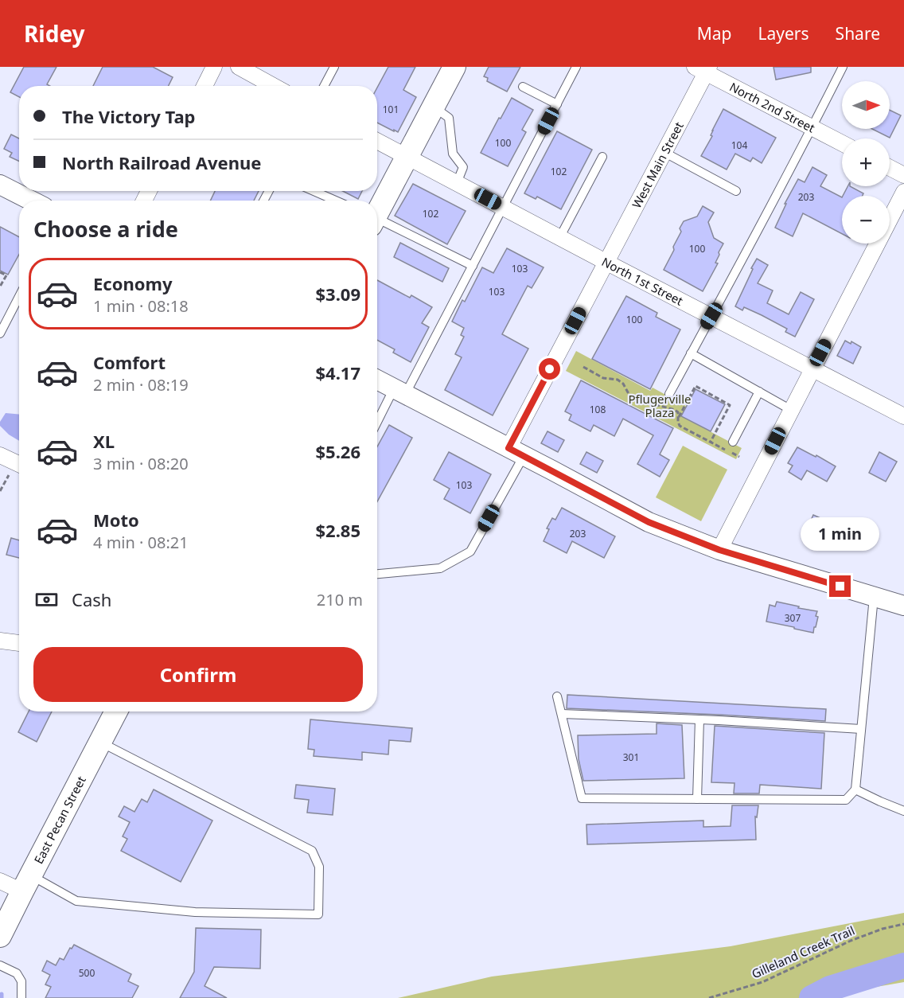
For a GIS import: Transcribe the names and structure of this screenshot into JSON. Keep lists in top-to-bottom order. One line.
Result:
{"streets":{"main road":["East Pecan Street"],"street":["North 2nd Street","West Main Street","North 1st Street"],"path":["Gilleland Creek Trail"]},"crossings":[["North 2nd Street","West Main Street"],["West Main Street","North 1st Street"]],"parks":["Pflugerville Plaza"],"house_numbers":["101","100","104","102","203","102","100","103","103","100","108","103","203","307","301","500"],"north":"right","page":{"header":"Ridey","nav":["Map","Layers","Share"],"map_buttons":["+","−"],"banner":["The Victory Tap","North Railroad Avenue"],"heading":"Choose a ride","list":[{"name":"Economy","note":"1 min · 08:18","value":"$3.09"},{"name":"Comfort","note":"2 min · 08:19","value":"$4.17"},{"name":"XL","note":"3 min · 08:20","value":"$5.26"},{"name":"Moto","note":"4 min · 08:21","value":"$2.85"}],"bubble":"1 min","pay":["Cash","210 m"],"buttons":"Confirm"}}
